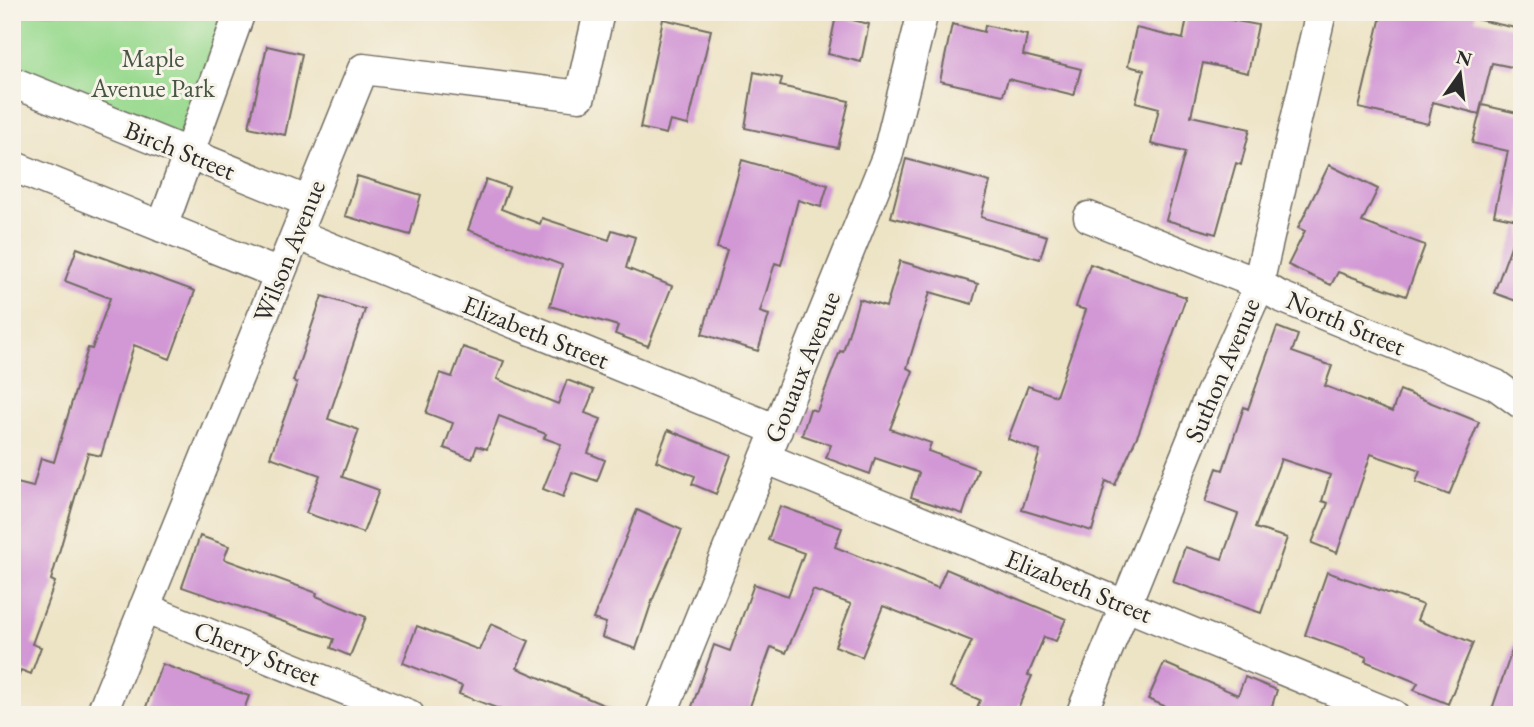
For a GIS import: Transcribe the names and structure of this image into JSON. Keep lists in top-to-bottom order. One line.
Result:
{"streets":{"street":["Birch Street","Wilson Avenue","North Street","Elizabeth Street","Gouaux Avenue","Suthon Avenue","Cherry Street"]},"crossings":[["Birch Street","Wilson Avenue"],["Wilson Avenue","Elizabeth Street"],["Wilson Avenue","Cherry Street"],["North Street","Suthon Avenue"],["Elizabeth Street","Gouaux Avenue"],["Elizabeth Street","Suthon Avenue"]],"parks":["Maple Avenue Park"],"north":"top"}
